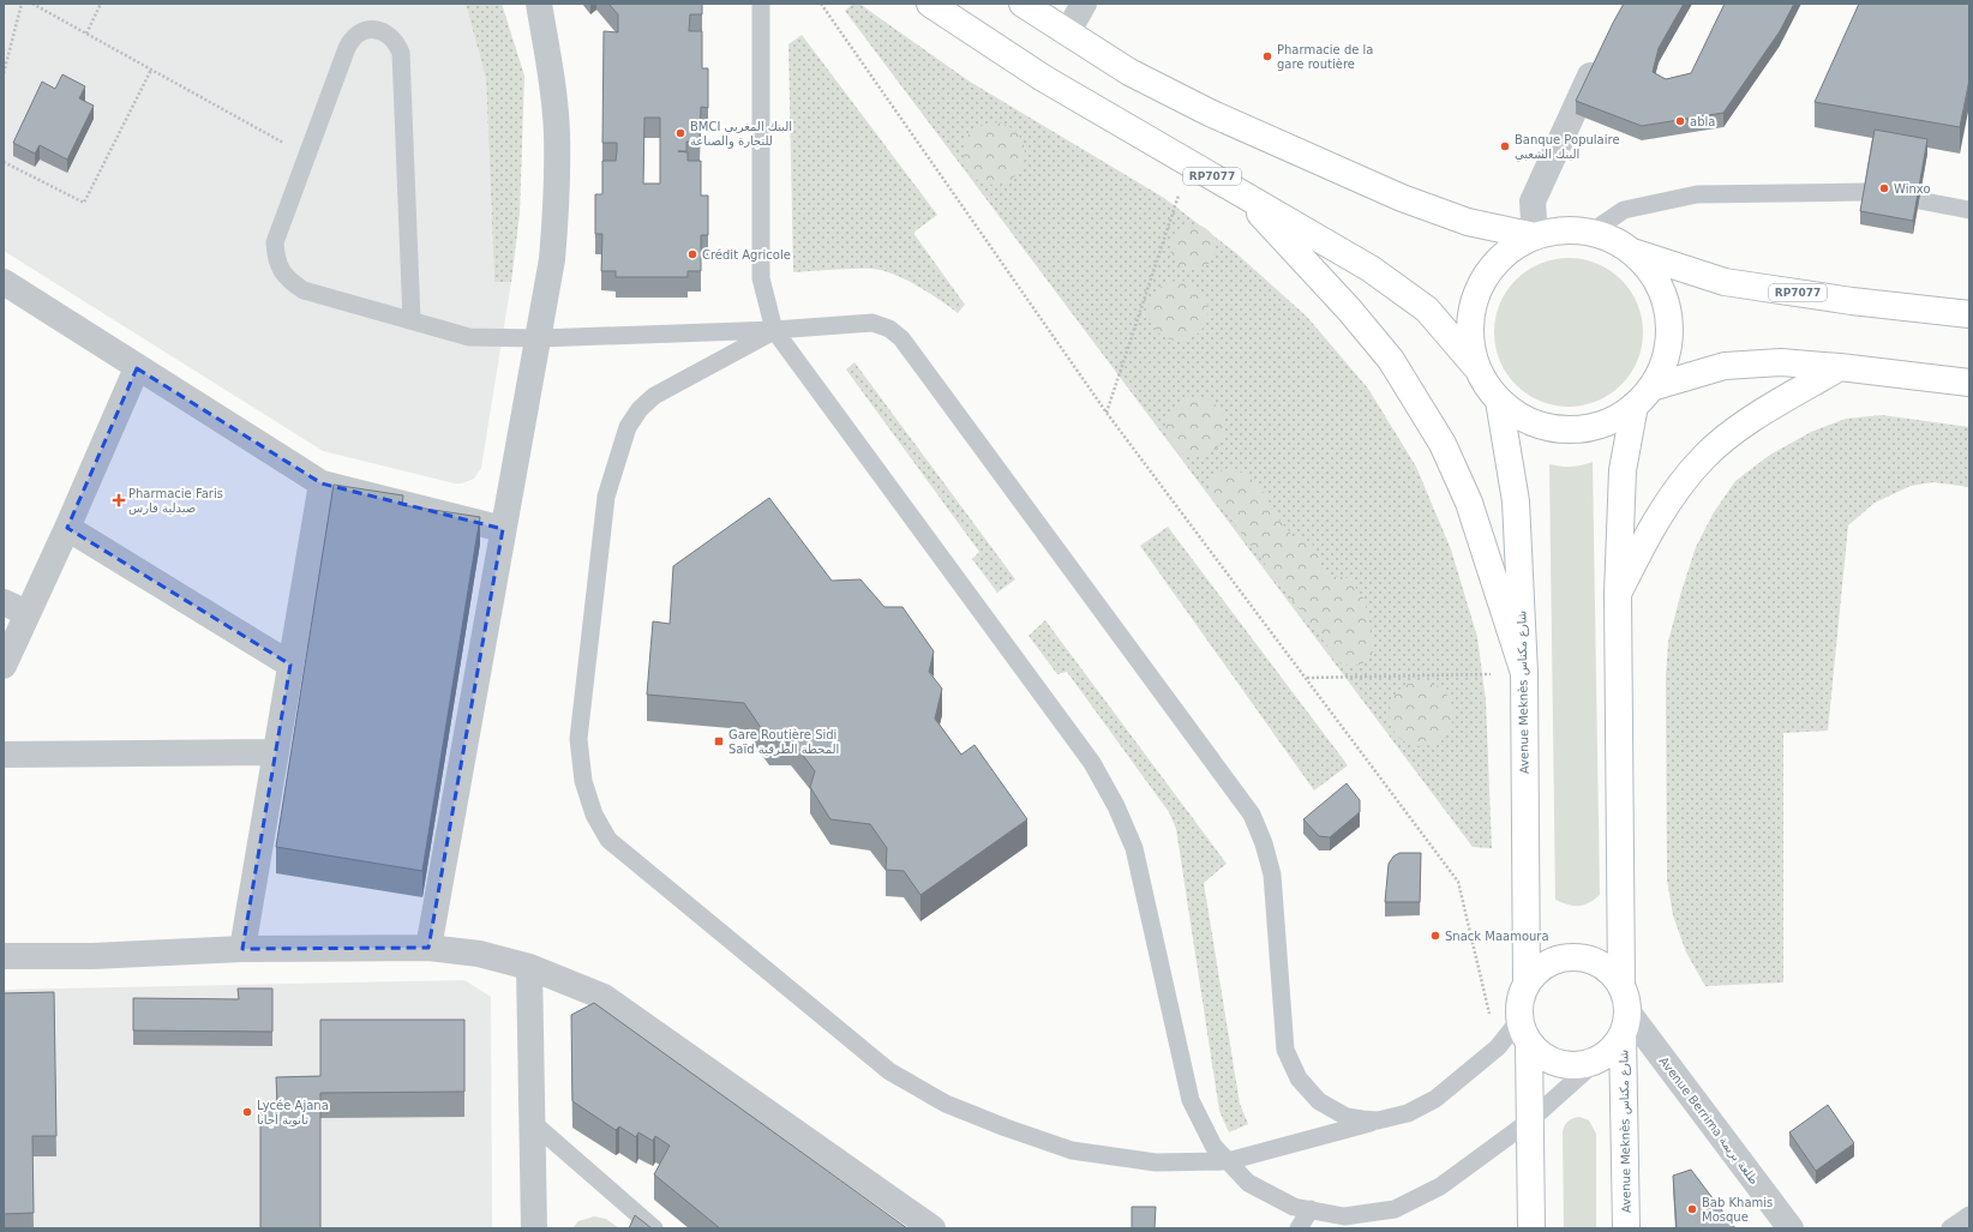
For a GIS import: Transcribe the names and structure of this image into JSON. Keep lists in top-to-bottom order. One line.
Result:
{"streets":{"main road":["RP7077","Avenue Meknès شارع مكناس"],"street":["Avenue Berrima طلعة بريمة"]},"crossings":[["RP7077","Avenue Meknès شارع مكناس"],["Avenue Meknès شارع مكناس","Avenue Berrima طلعة بريمة"]],"places":{"other":["Pharmacie de la gare routière","abla","BMCI البنك المغربي للتجارة والصناعة","Banque Populaire البنك الشعبي","Winxo","Crédit Agricole","Snack Maamoura","Lycée Ajana ثانوية أجانا","Bab Khamis Mosque"],"health":["Pharmacie Faris صيدلية فارس"],"transit":["Gare Routière Sidi Saïd المحطة الطرقية"]}}
